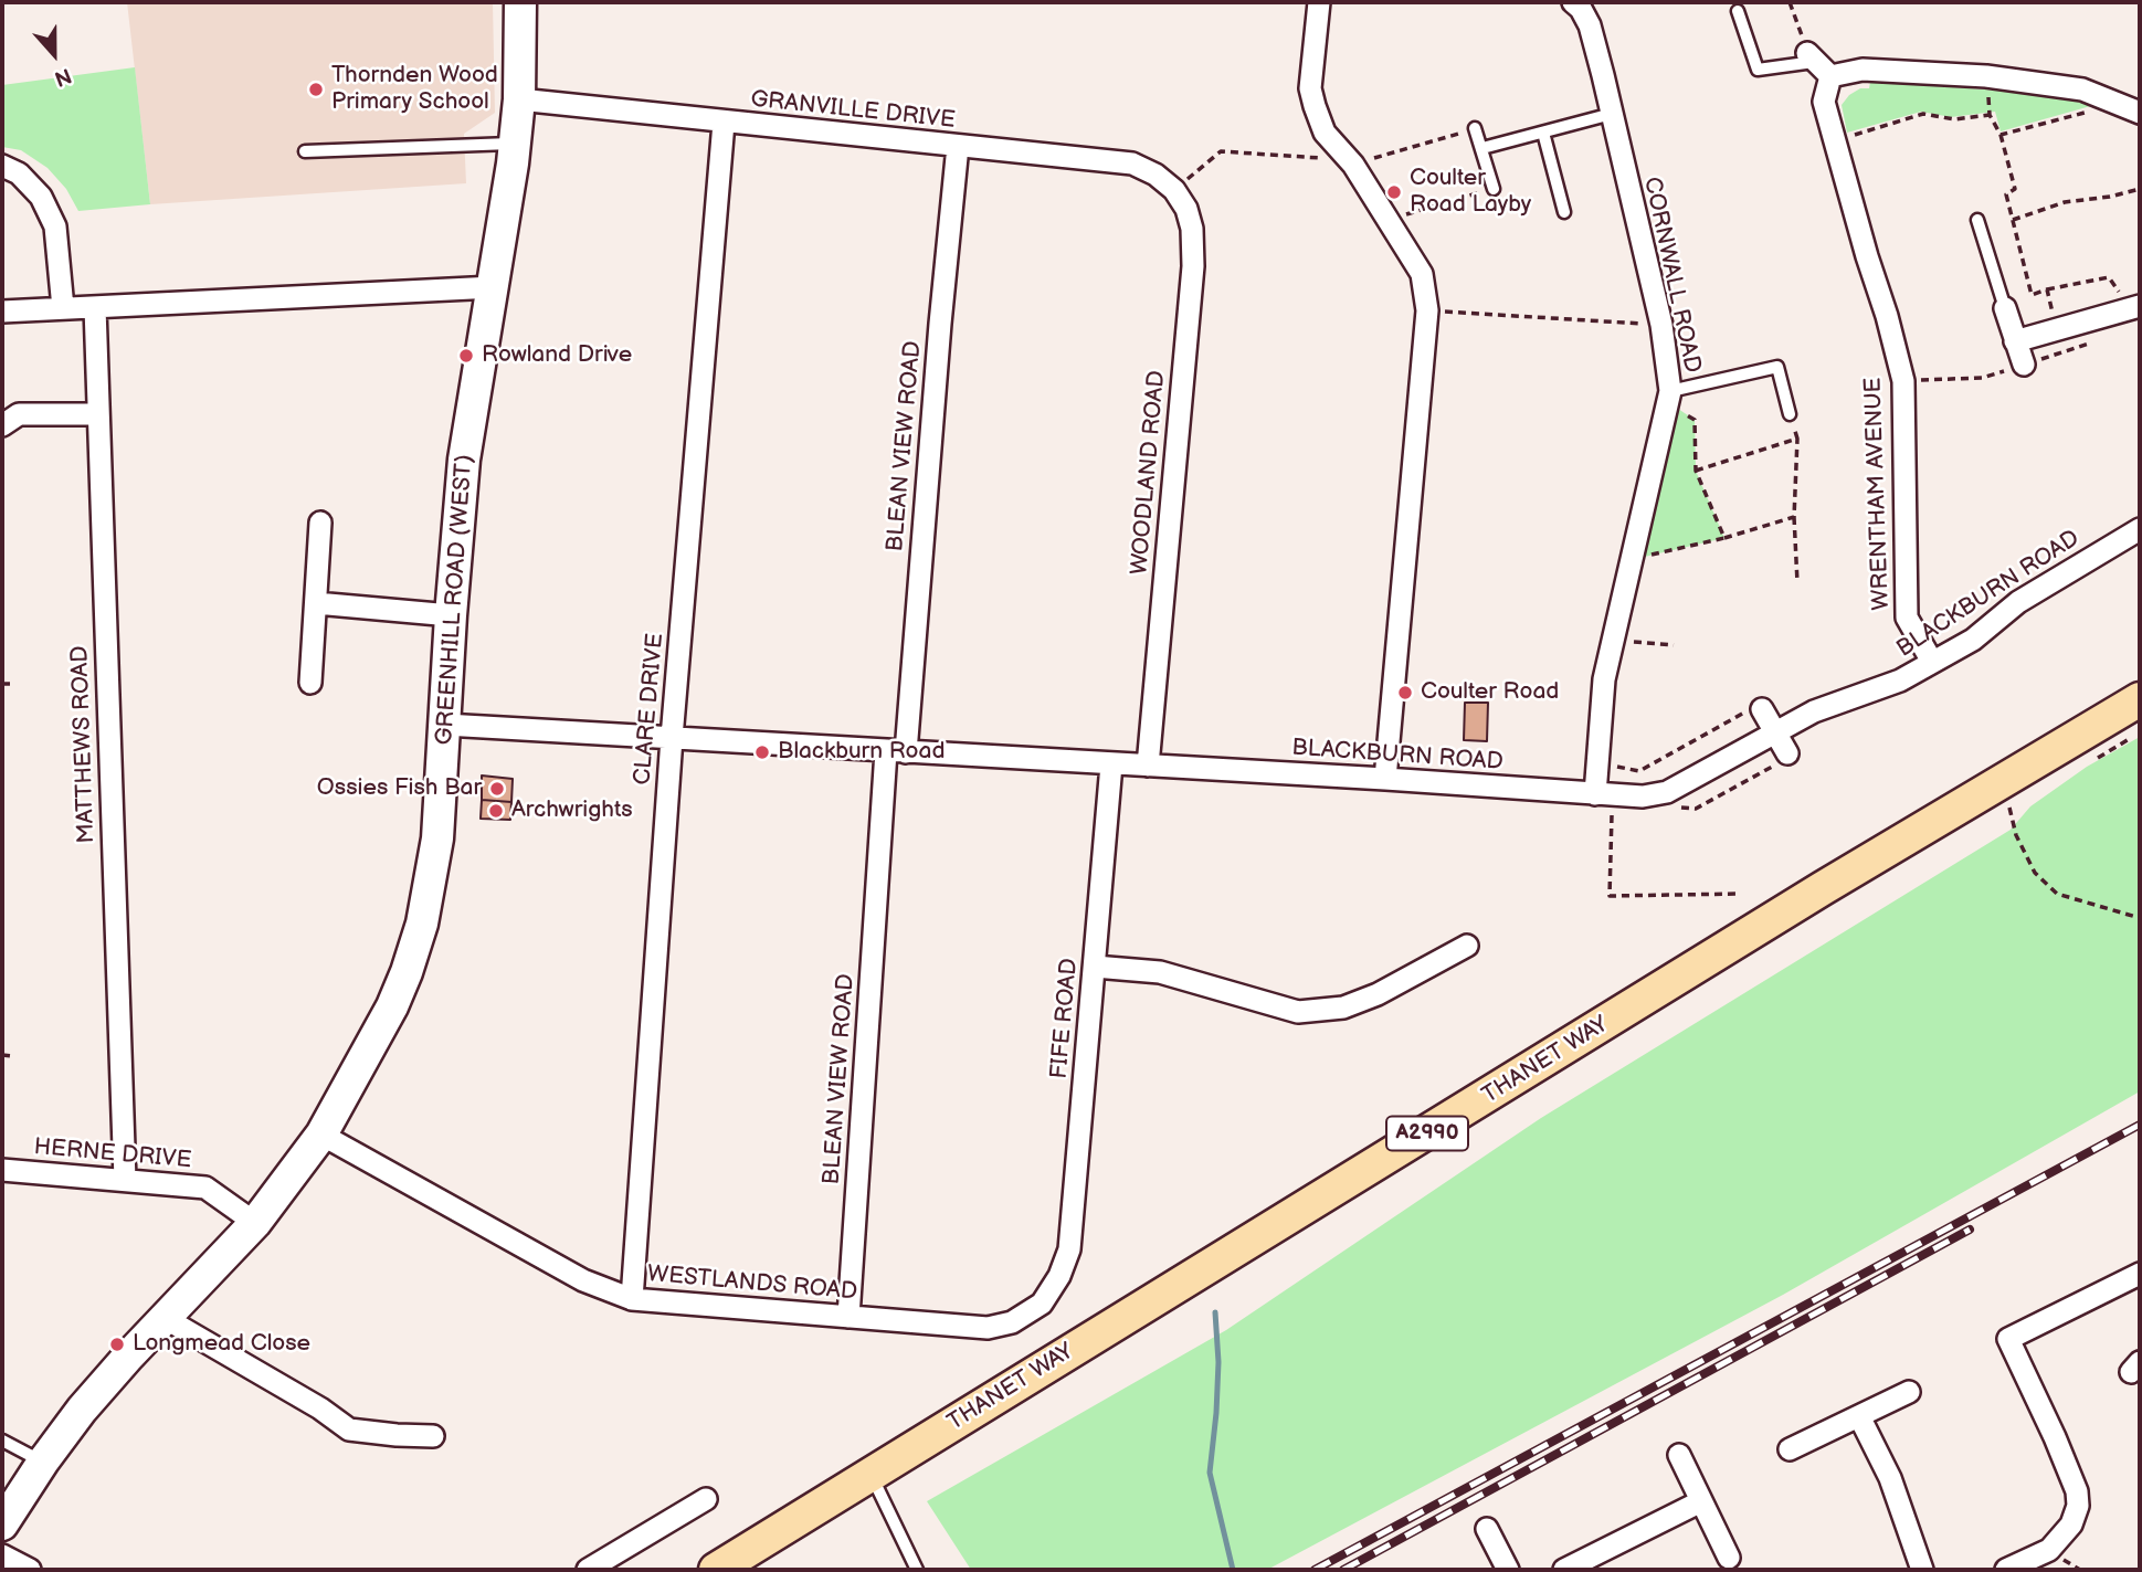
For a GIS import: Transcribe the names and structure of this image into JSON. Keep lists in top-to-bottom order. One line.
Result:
{"streets":{"main road":["THANET WAY","A2990"],"street":["GRANVILLE DRIVE","CORNWALL ROAD","BLEAN VIEW ROAD","WOODLAND ROAD","WRENTHAM AVENUE","BLACKBURN ROAD","GREENHILL ROAD (WEST)","CLARE DRIVE","MATTHEWS ROAD","FIFE ROAD","HERNE DRIVE","WESTLANDS ROAD"]},"crossings":[["GRANVILLE DRIVE","BLEAN VIEW ROAD"],["GRANVILLE DRIVE","WOODLAND ROAD"],["GRANVILLE DRIVE","GREENHILL ROAD (WEST)"],["GRANVILLE DRIVE","CLARE DRIVE"],["CORNWALL ROAD","BLACKBURN ROAD"],["BLEAN VIEW ROAD","BLACKBURN ROAD"],["BLEAN VIEW ROAD","WESTLANDS ROAD"],["WOODLAND ROAD","BLACKBURN ROAD"],["WRENTHAM AVENUE","BLACKBURN ROAD"],["BLACKBURN ROAD","GREENHILL ROAD (WEST)"],["BLACKBURN ROAD","CLARE DRIVE"],["BLACKBURN ROAD","FIFE ROAD"],["GREENHILL ROAD (WEST)","HERNE DRIVE"],["GREENHILL ROAD (WEST)","WESTLANDS ROAD"],["CLARE DRIVE","WESTLANDS ROAD"],["MATTHEWS ROAD","HERNE DRIVE"],["FIFE ROAD","WESTLANDS ROAD"]],"places":["Thornden Wood Primary School","Coulter Road Layby","Rowland Drive","Coulter Road","Blackburn Road","Ossies Fish Bar","Archwrights","Longmead Close"],"north":"bottom"}
